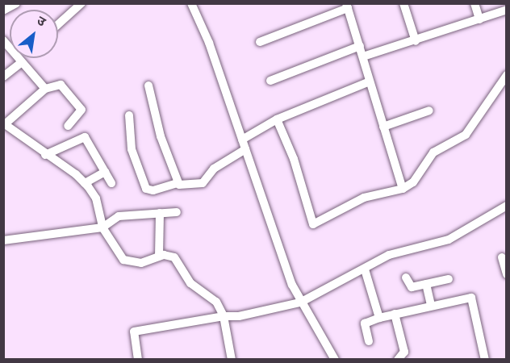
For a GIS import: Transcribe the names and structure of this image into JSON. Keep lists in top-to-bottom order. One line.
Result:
{"north":"top right"}
